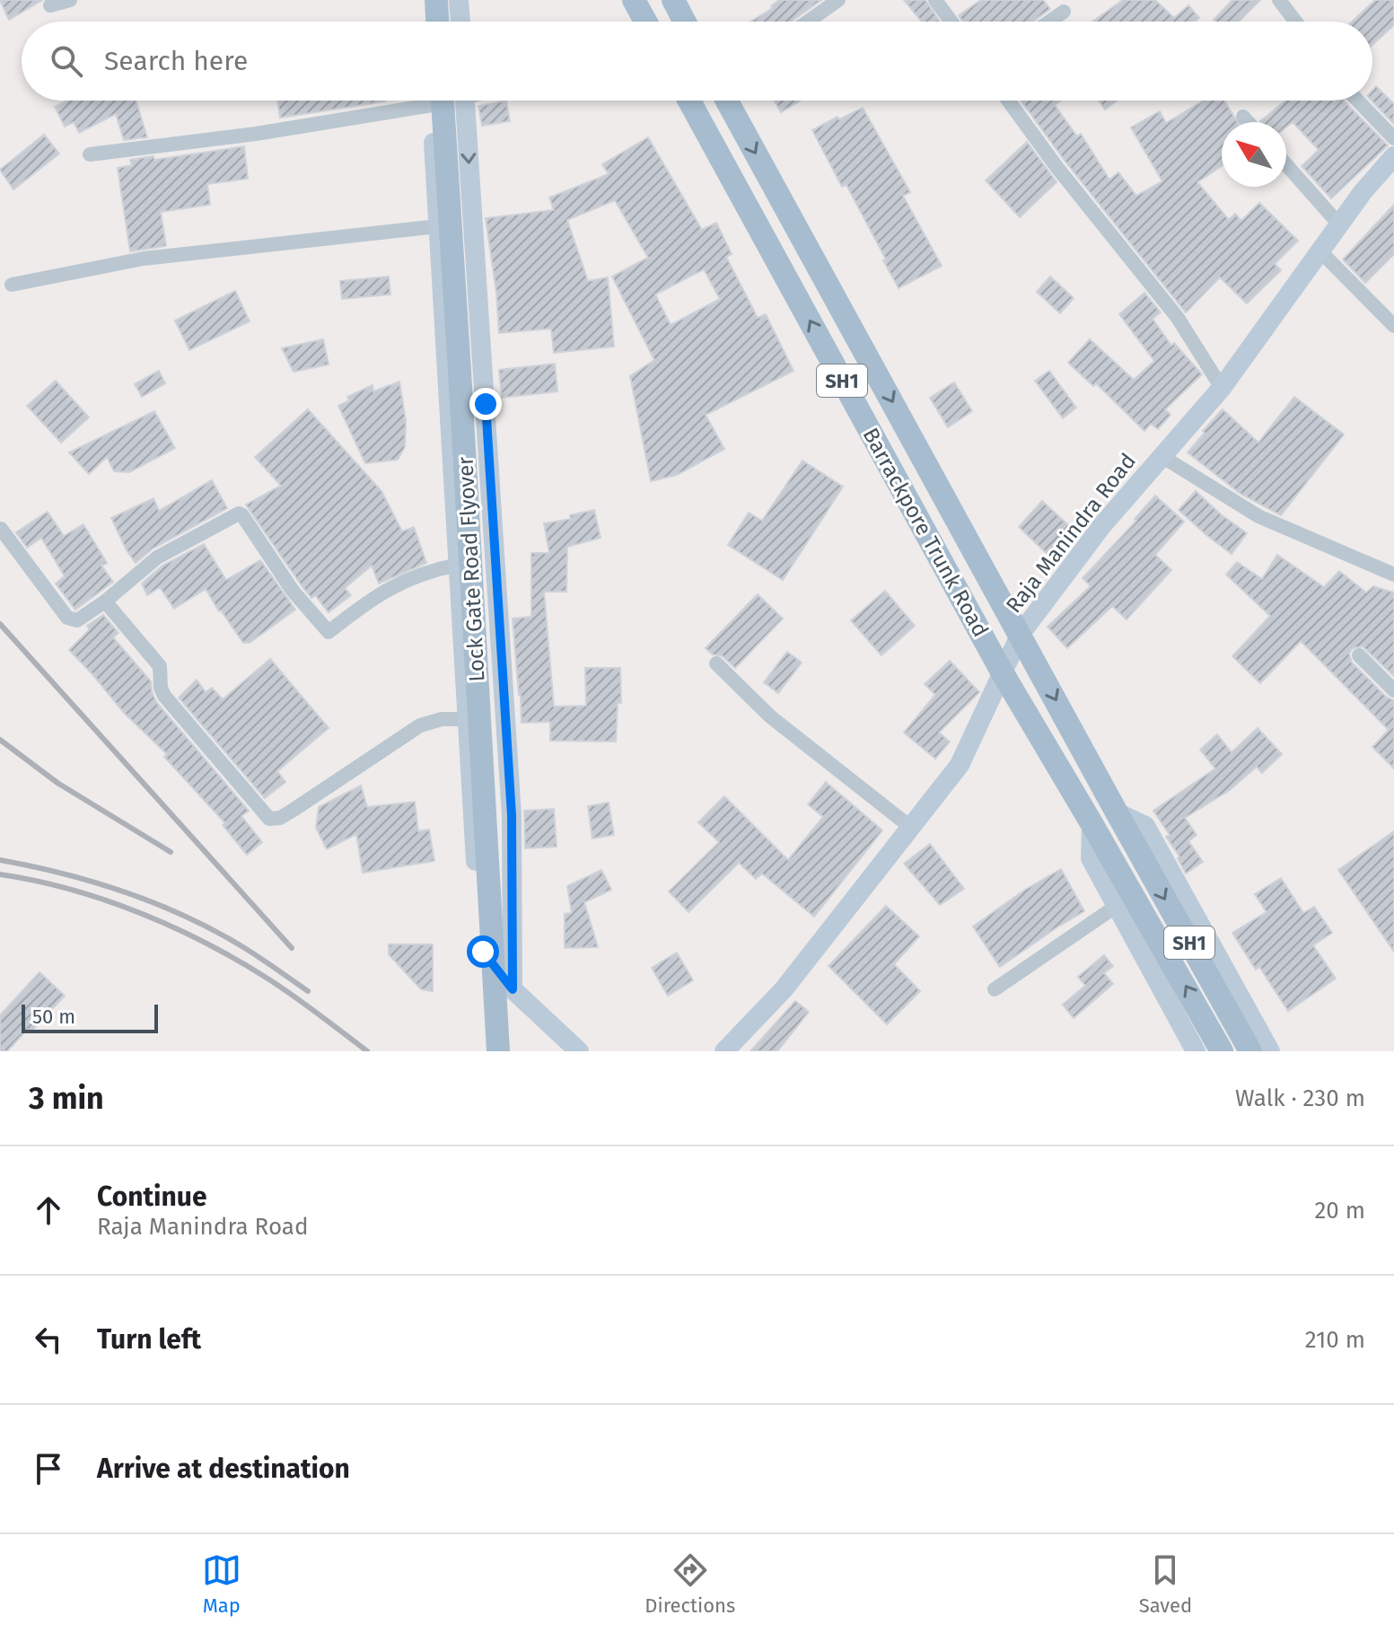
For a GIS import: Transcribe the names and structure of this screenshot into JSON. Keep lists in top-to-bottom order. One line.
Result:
{"streets":{"main road":["SH1","Barrackpore Trunk Road","Lock Gate Road Flyover"],"street":["Raja Manindra Road"]},"crossings":[["SH1","Barrackpore Trunk Road"],["Barrackpore Trunk Road","Raja Manindra Road"]],"scale_bar":"50 m","north":"top left","page":{"search":"Search here","scale":"50 m","heading":["3 min","Walk · 230 m"],"list":[["Continue","Raja Manindra Road","20 m"],["Turn left","210 m"],"Arrive at destination"],"nav":["Map","Directions","Saved"]}}
